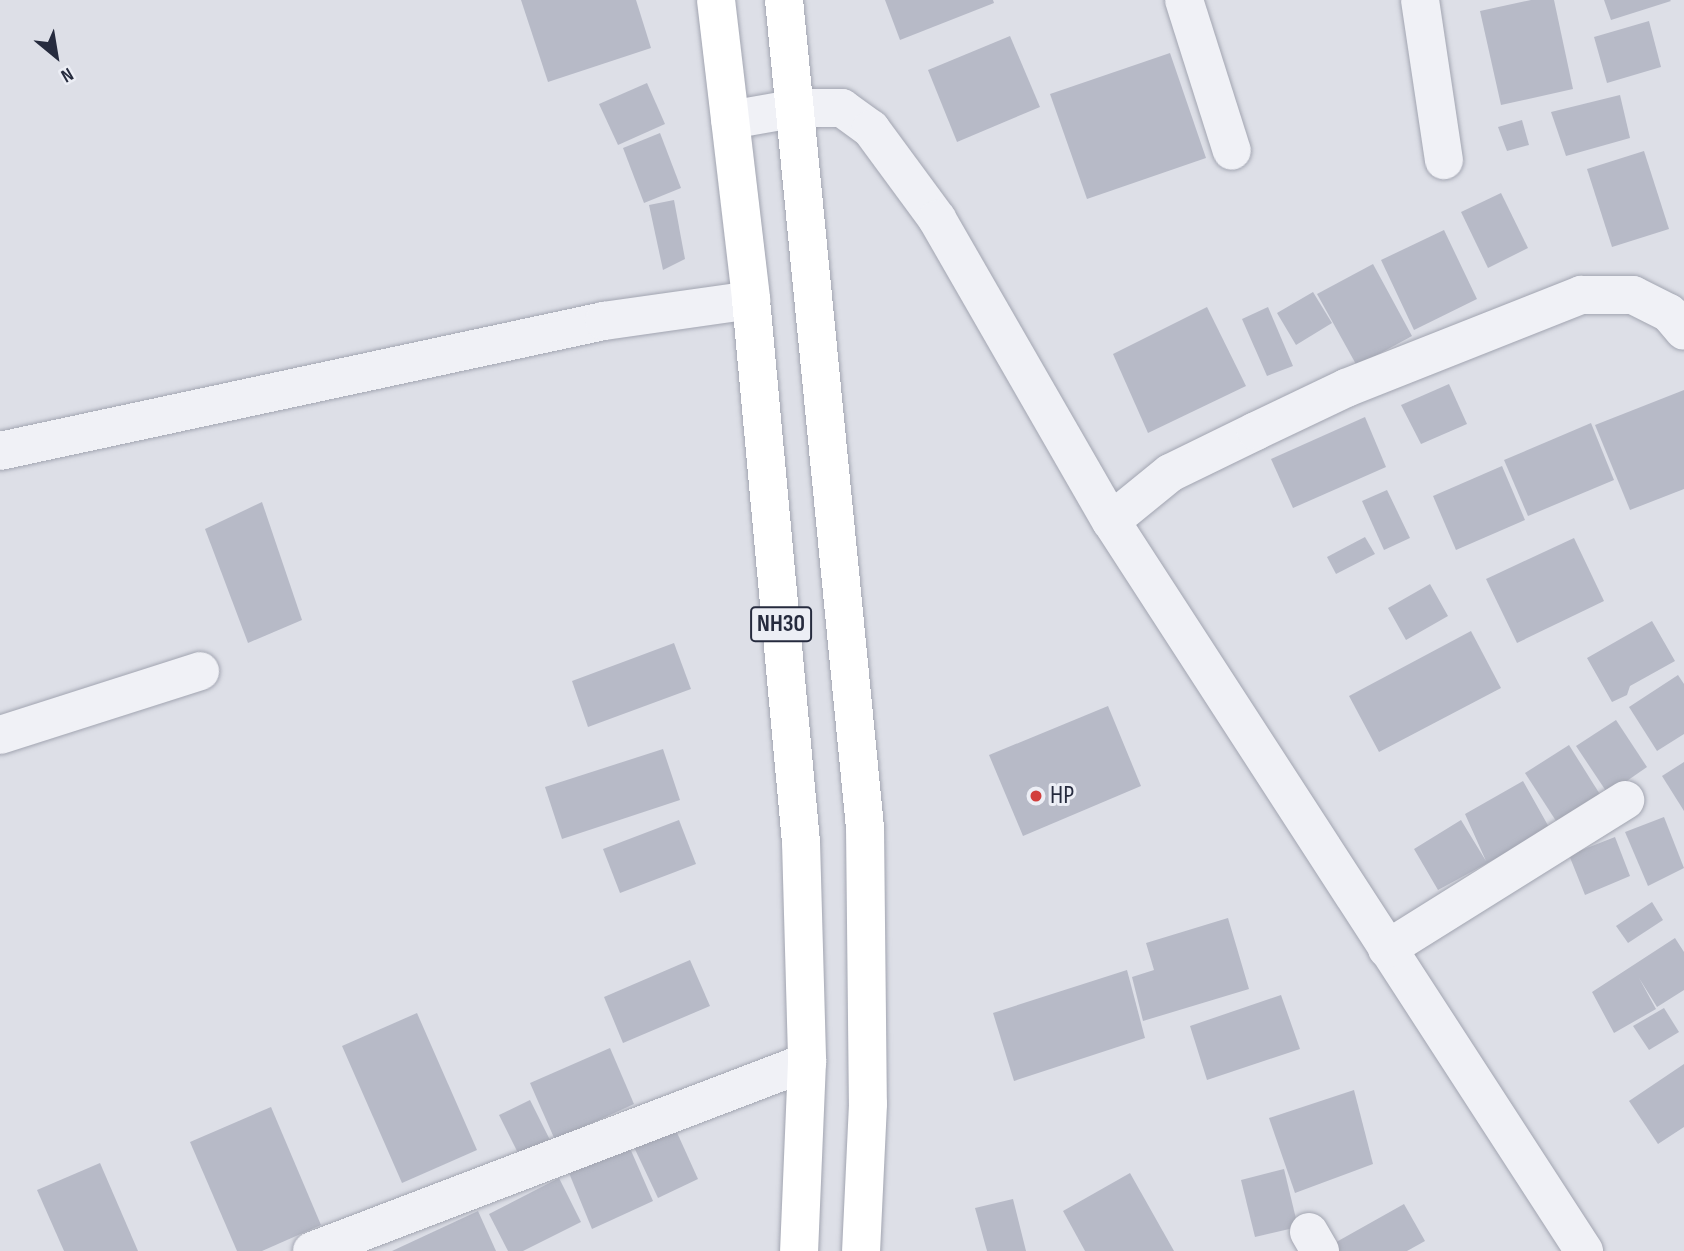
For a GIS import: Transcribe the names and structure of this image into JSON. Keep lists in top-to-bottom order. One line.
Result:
{"streets":{"highway":["NH30"]},"places":["HP"],"north":"bottom right"}
